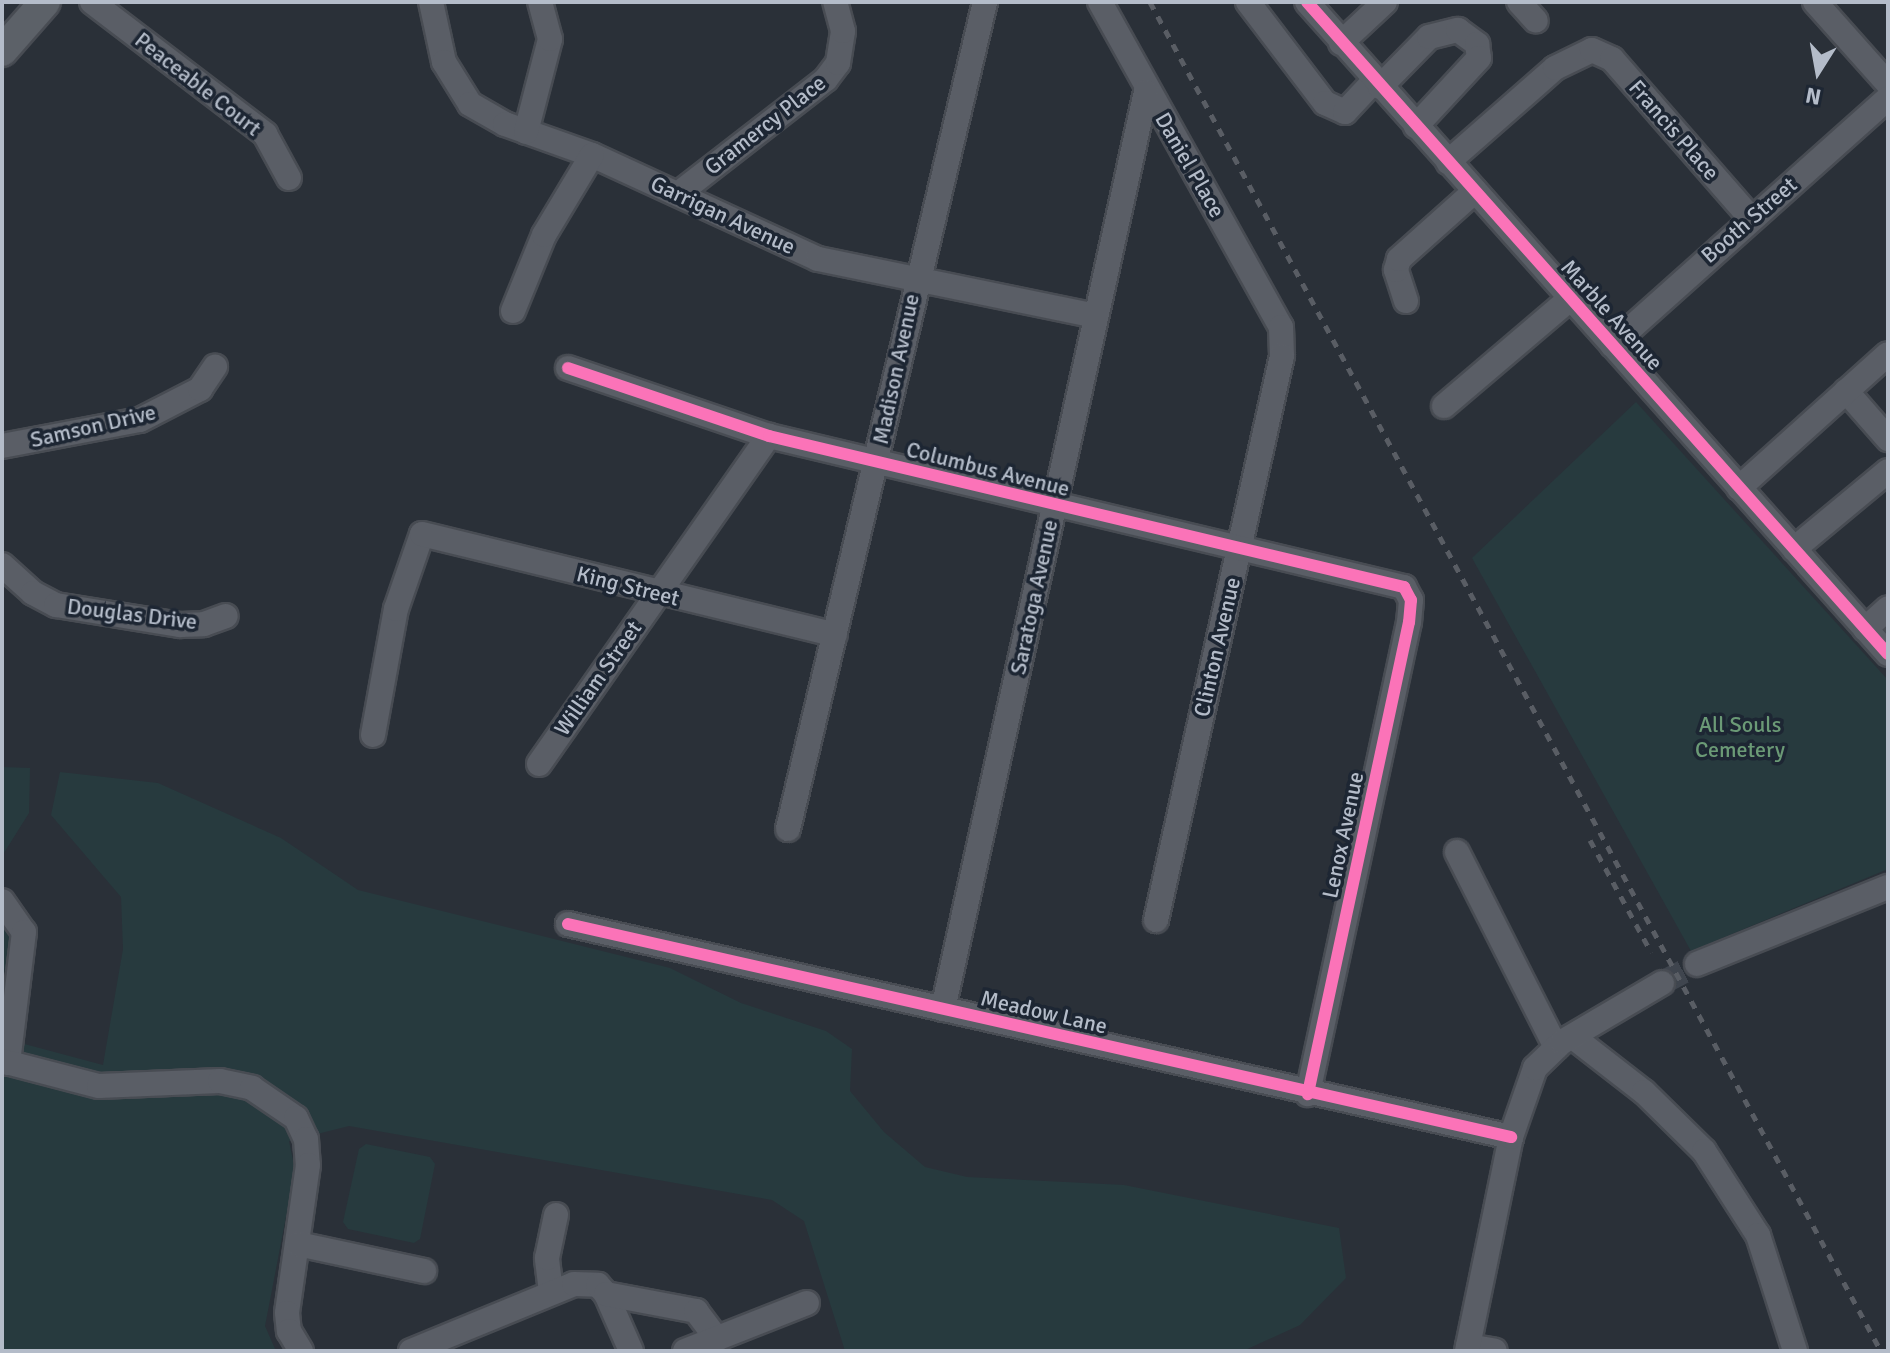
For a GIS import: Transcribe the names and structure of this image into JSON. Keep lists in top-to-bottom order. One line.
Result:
{"streets":{"street":["Peaceable Court","Gramercy Place","Francis Place","Daniel Place","Garrigan Avenue","Booth Street","Marble Avenue","Madison Avenue","Samson Drive","Columbus Avenue","King Street","Saratoga Avenue","Douglas Drive","Clinton Avenue","William Street","Lenox Avenue","Meadow Lane"]},"crossings":[["Gramercy Place","Garrigan Avenue"],["Francis Place","Booth Street"],["Francis Place","Marble Avenue"],["Daniel Place","Saratoga Avenue"],["Daniel Place","Clinton Avenue"],["Garrigan Avenue","Madison Avenue"],["Garrigan Avenue","Saratoga Avenue"],["Booth Street","Marble Avenue"],["Madison Avenue","Columbus Avenue"],["Madison Avenue","King Street"],["Columbus Avenue","Saratoga Avenue"],["Columbus Avenue","Clinton Avenue"],["Columbus Avenue","William Street"],["Columbus Avenue","Lenox Avenue"],["King Street","William Street"],["Saratoga Avenue","Meadow Lane"],["Lenox Avenue","Meadow Lane"]],"parks":["All Souls Cemetery"],"north":"bottom"}
